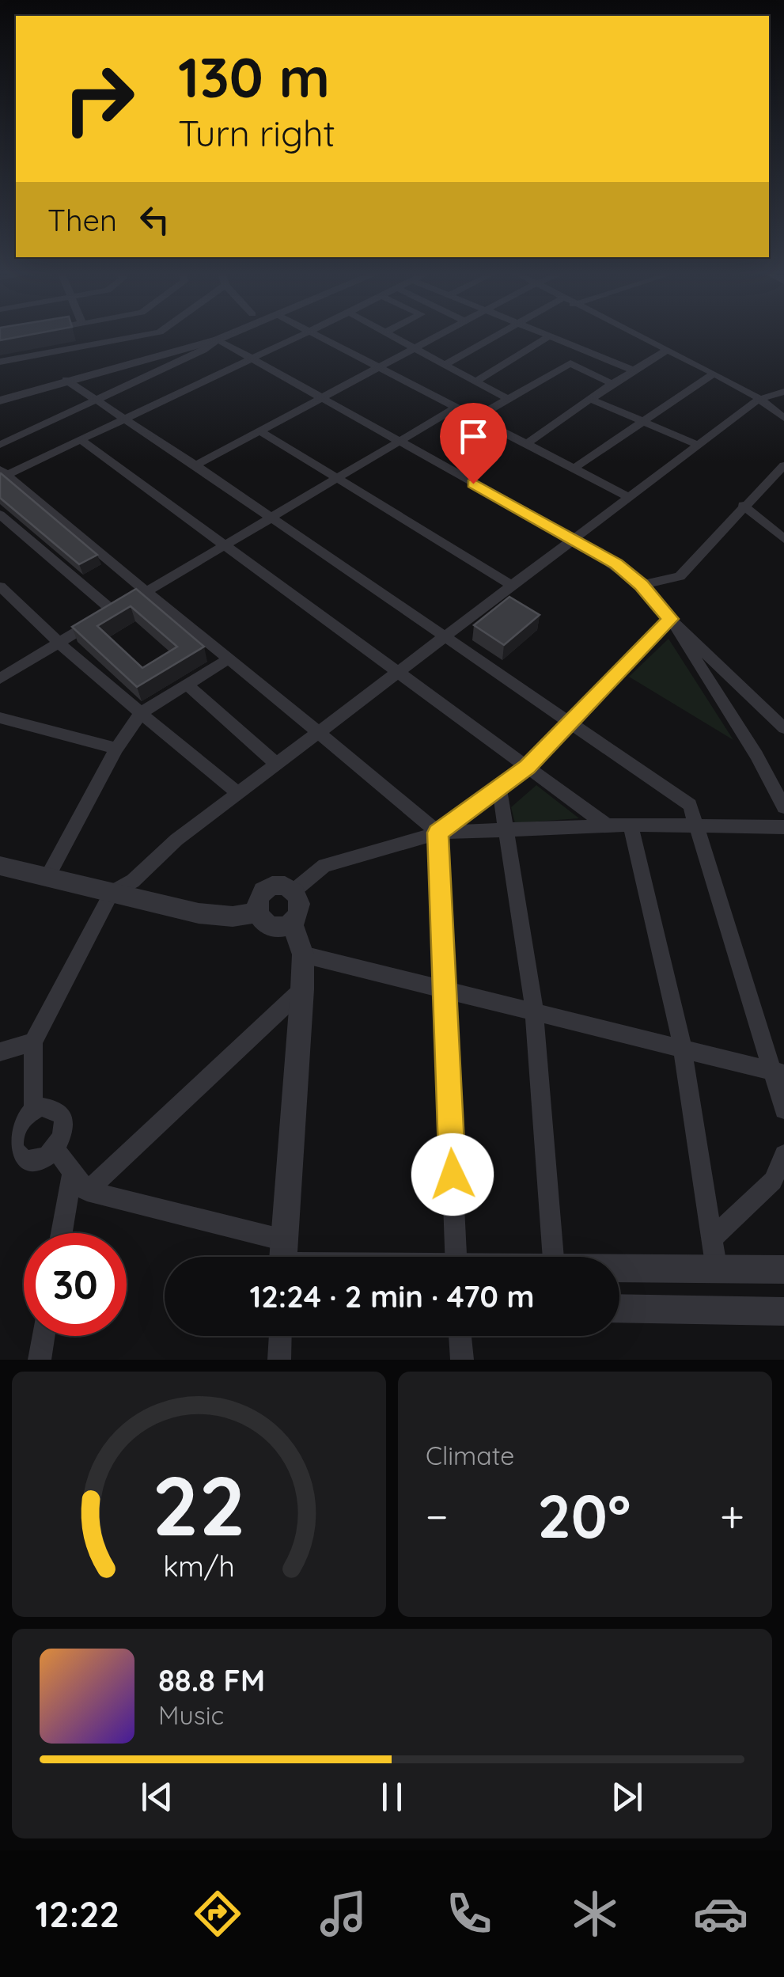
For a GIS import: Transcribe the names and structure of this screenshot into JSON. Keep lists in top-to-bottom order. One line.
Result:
{"page":{"turn":["130 m","Turn right"],"then":"Then","limit":"30","trip":"12:24 · 2 min · 470 m","tile":"Climate","heat":["−","20°","+"],"song":["88.8 FM","Music"],"tabs":"12:22","gauge":["22","km/h"]}}
